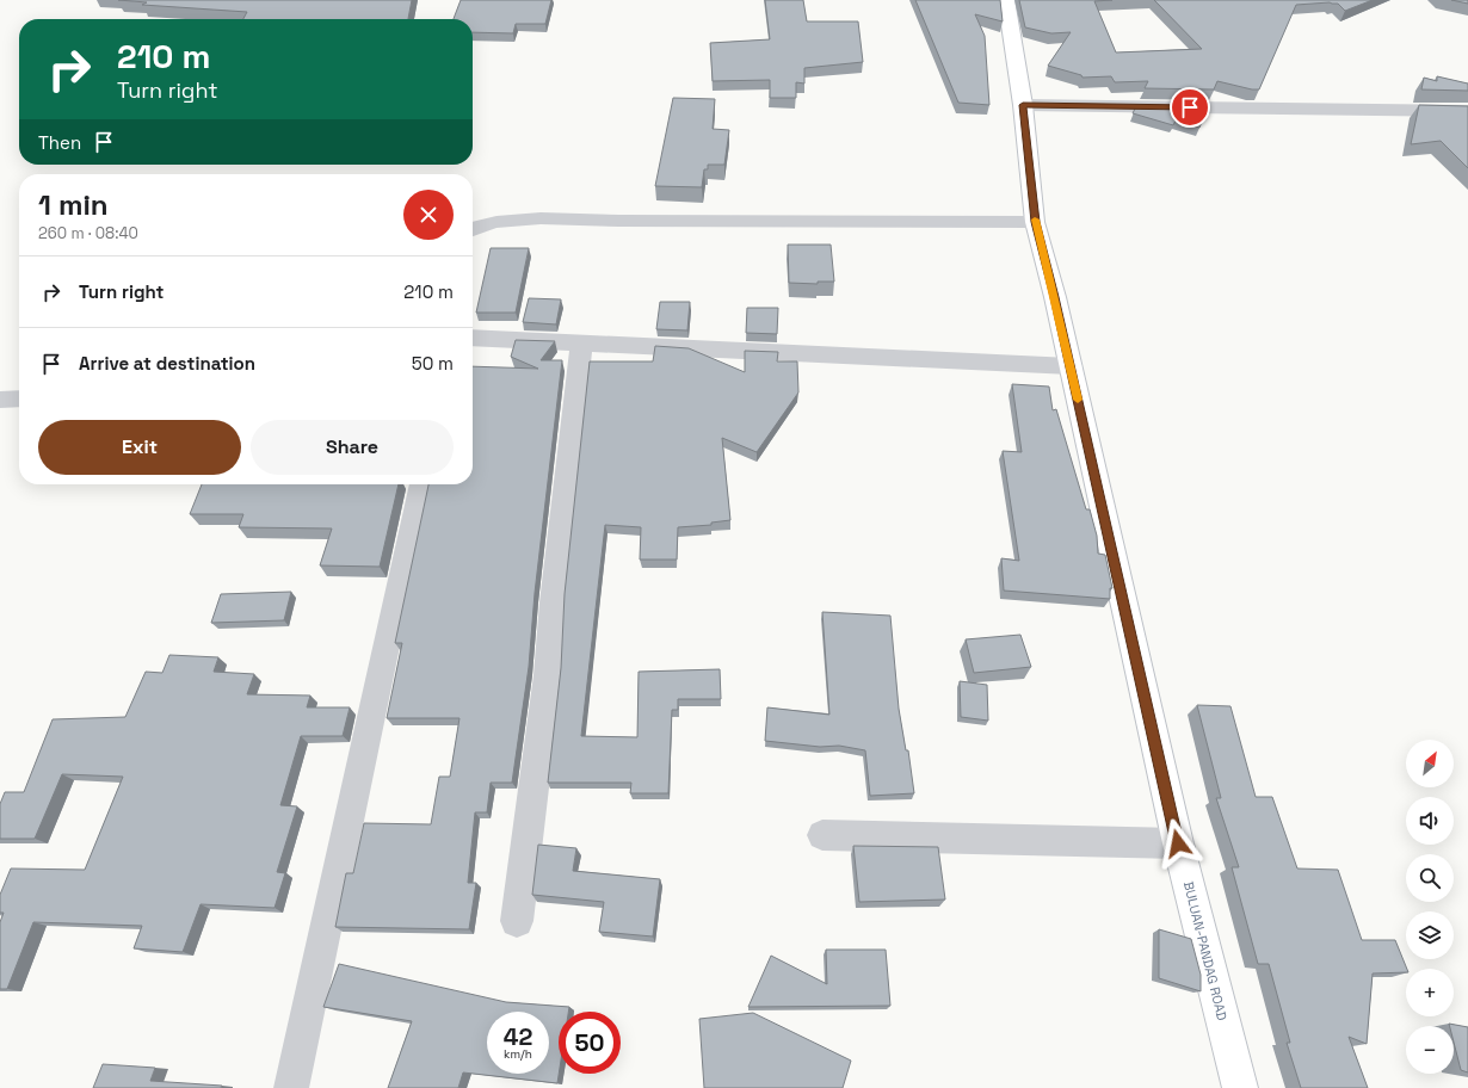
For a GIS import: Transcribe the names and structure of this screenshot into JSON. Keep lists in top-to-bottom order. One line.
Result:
{"streets":{"main road":["BULUAN-PANDAG ROAD"]},"north":"top right","page":{"turn":["210 m","Turn right"],"then":"Then","heading":["1 min","260 m · 08:40"],"list":[{"name":"Turn right","value":"210 m"},{"name":"Arrive at destination","value":"50 m"}],"buttons":["Exit","Share"],"map_buttons":["+","−"],"speed":"42 km/h","limit":"50"}}
